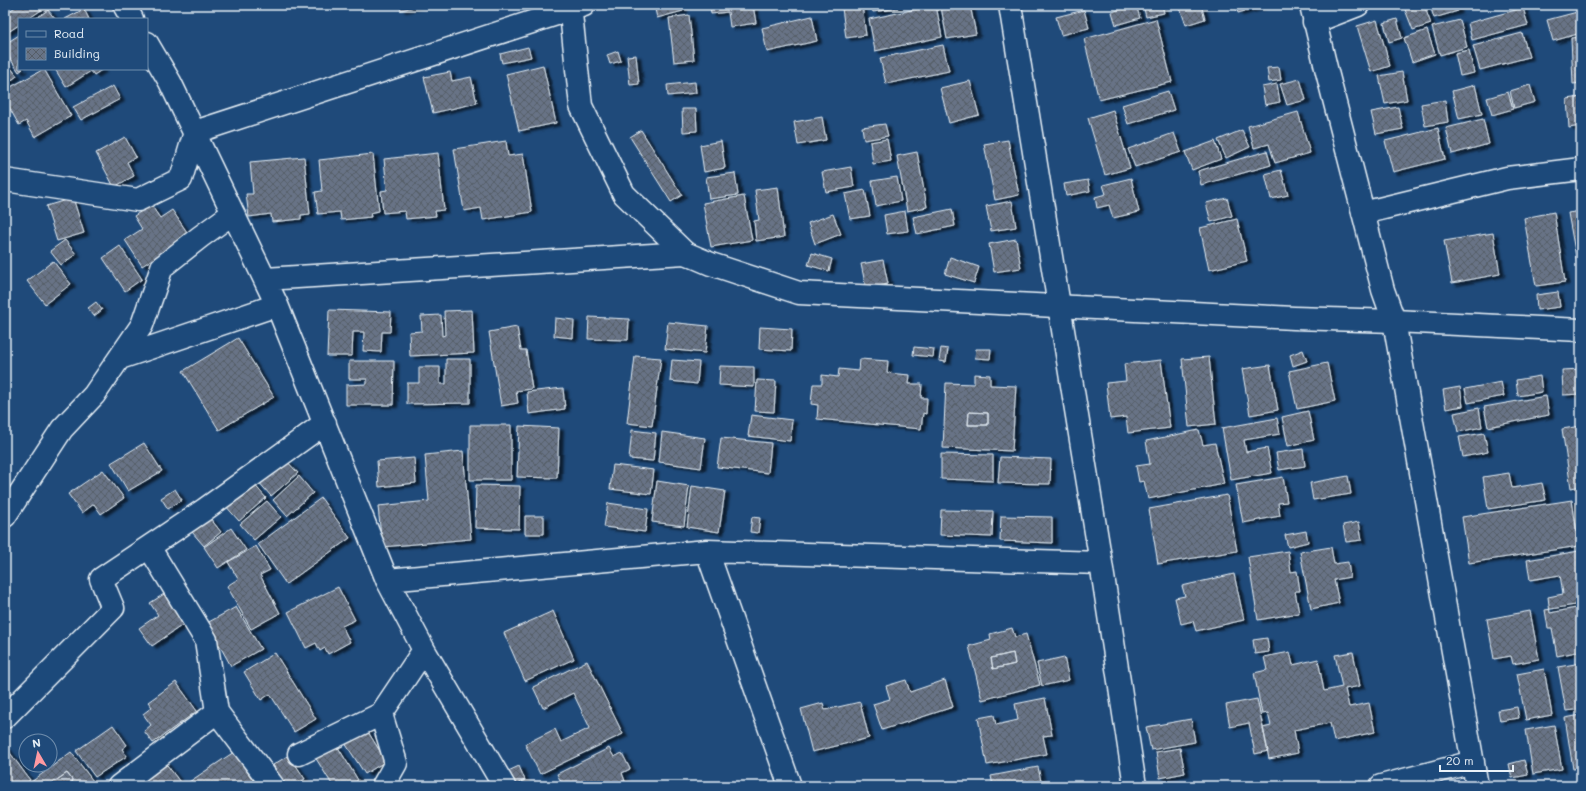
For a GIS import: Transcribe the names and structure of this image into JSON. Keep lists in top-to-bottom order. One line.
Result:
{"legend":["Road","Building"],"scale_bar":"20 m","north":"top"}
